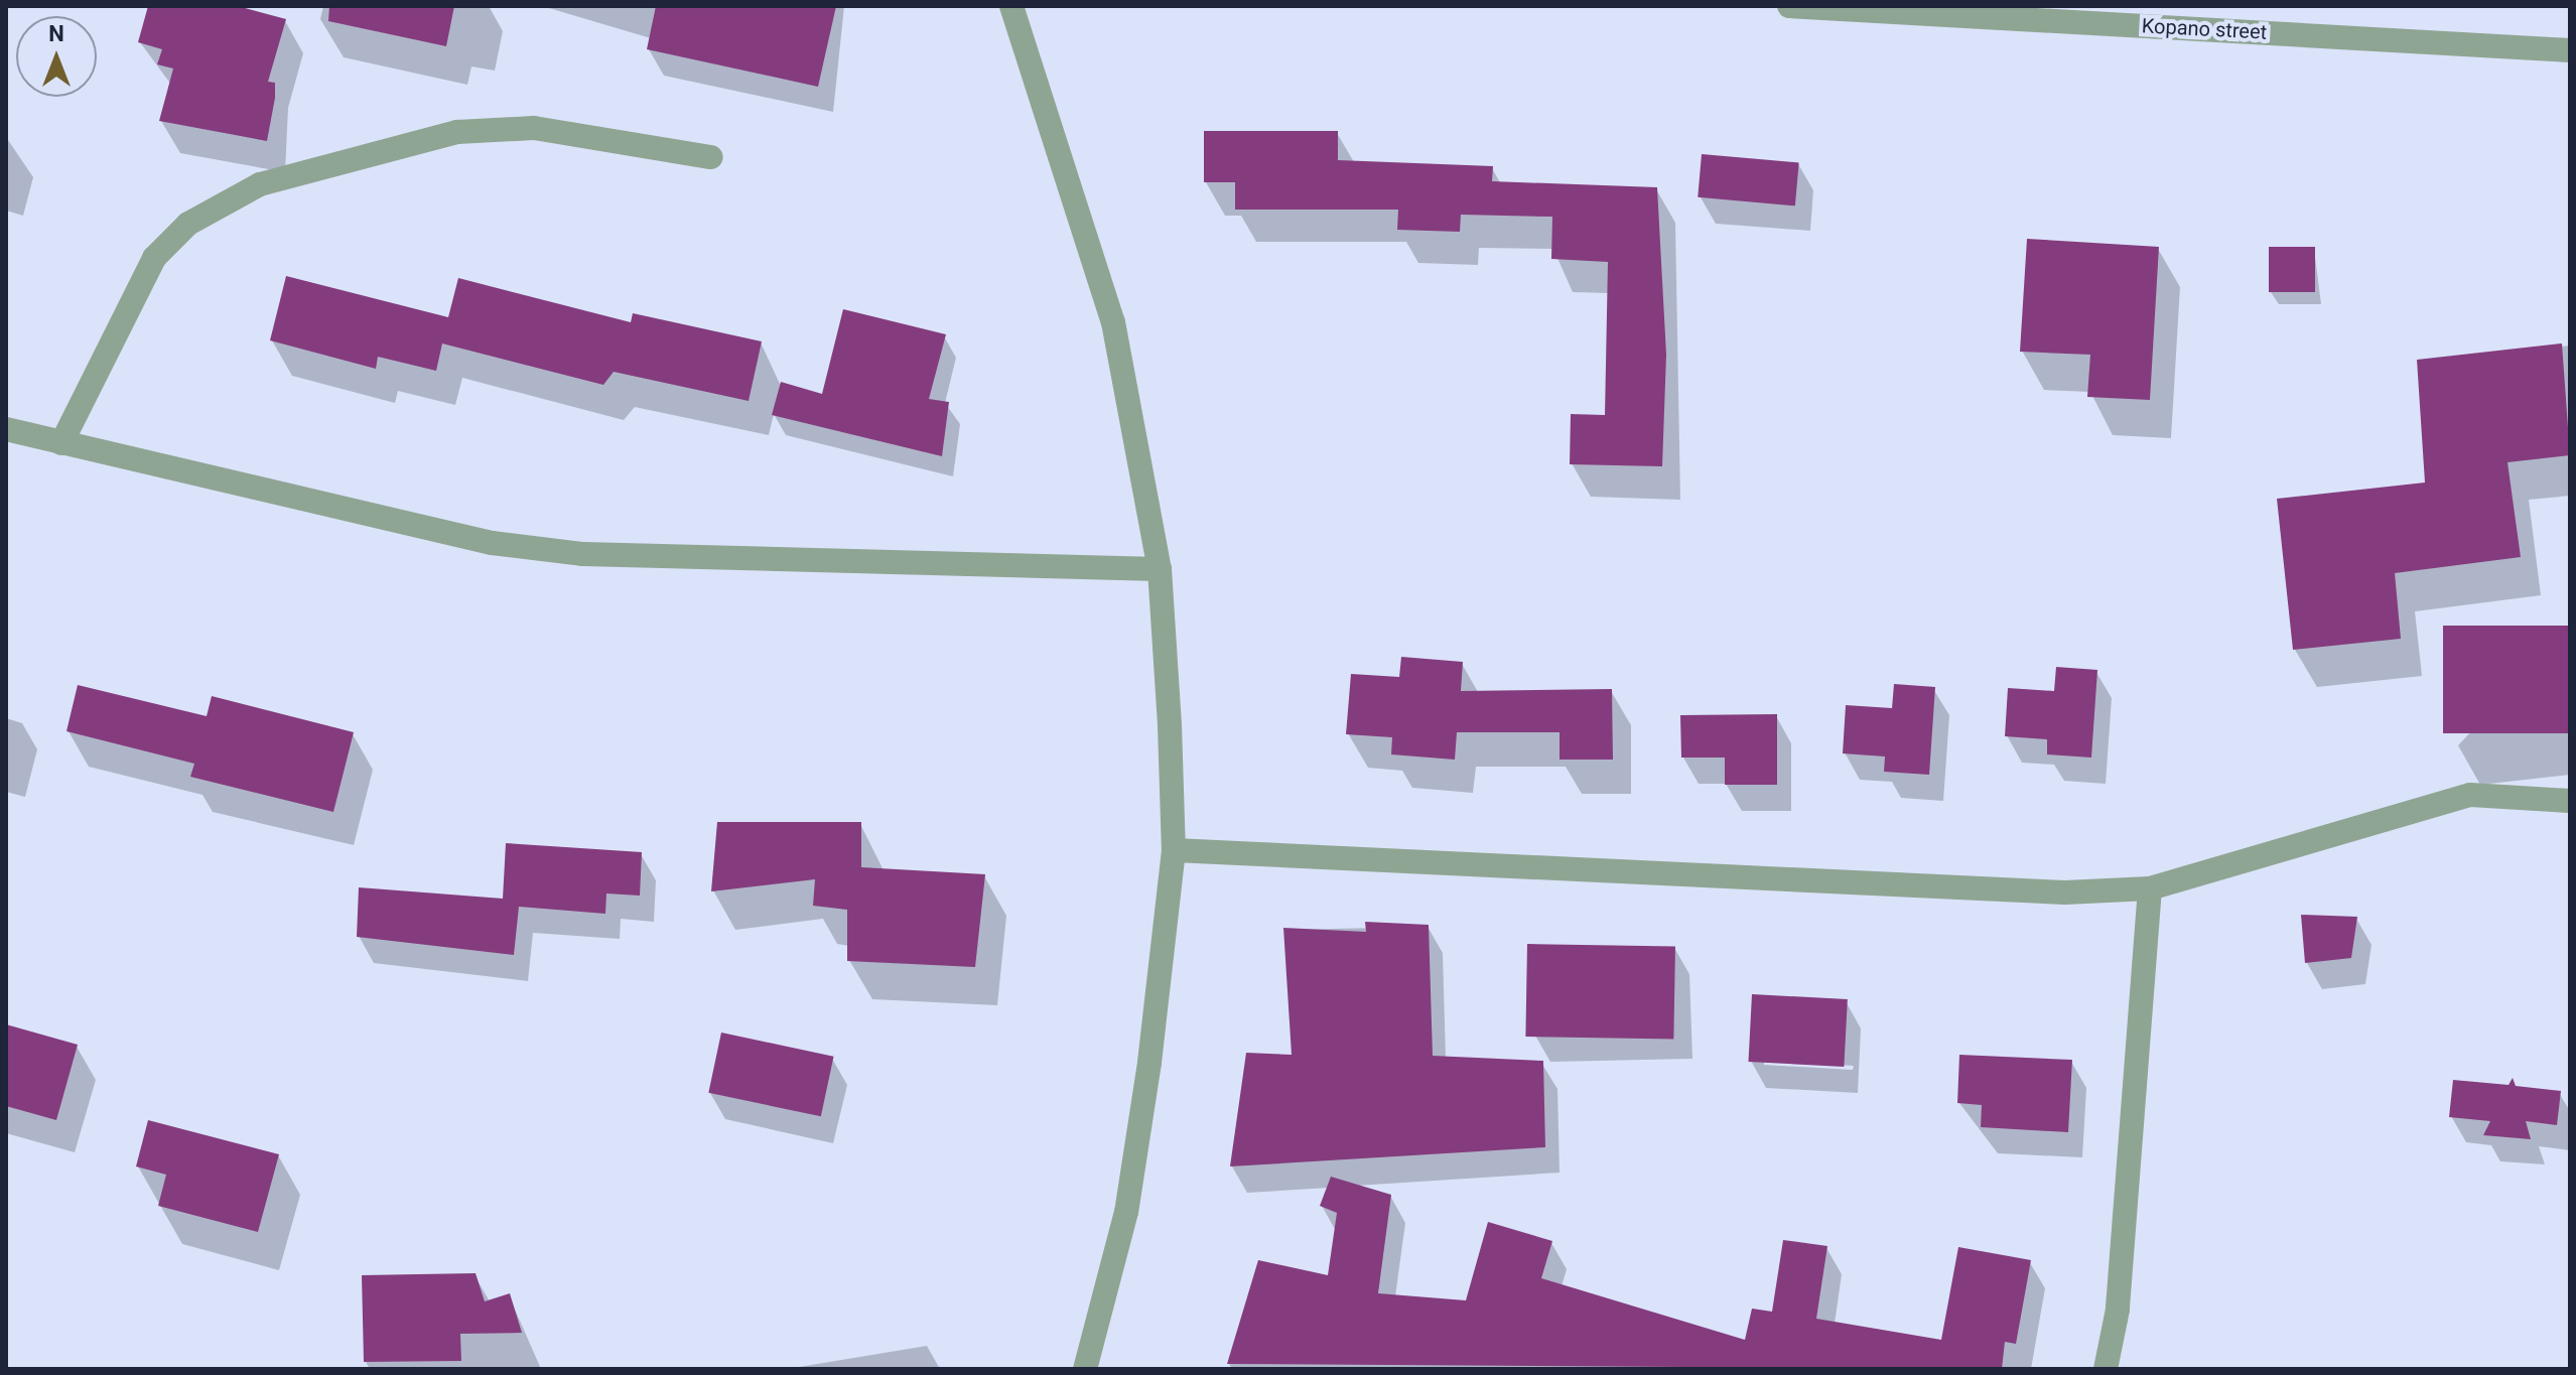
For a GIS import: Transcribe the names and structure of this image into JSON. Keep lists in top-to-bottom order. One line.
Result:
{"streets":{"street":["Kopano street"]},"north":"top"}
